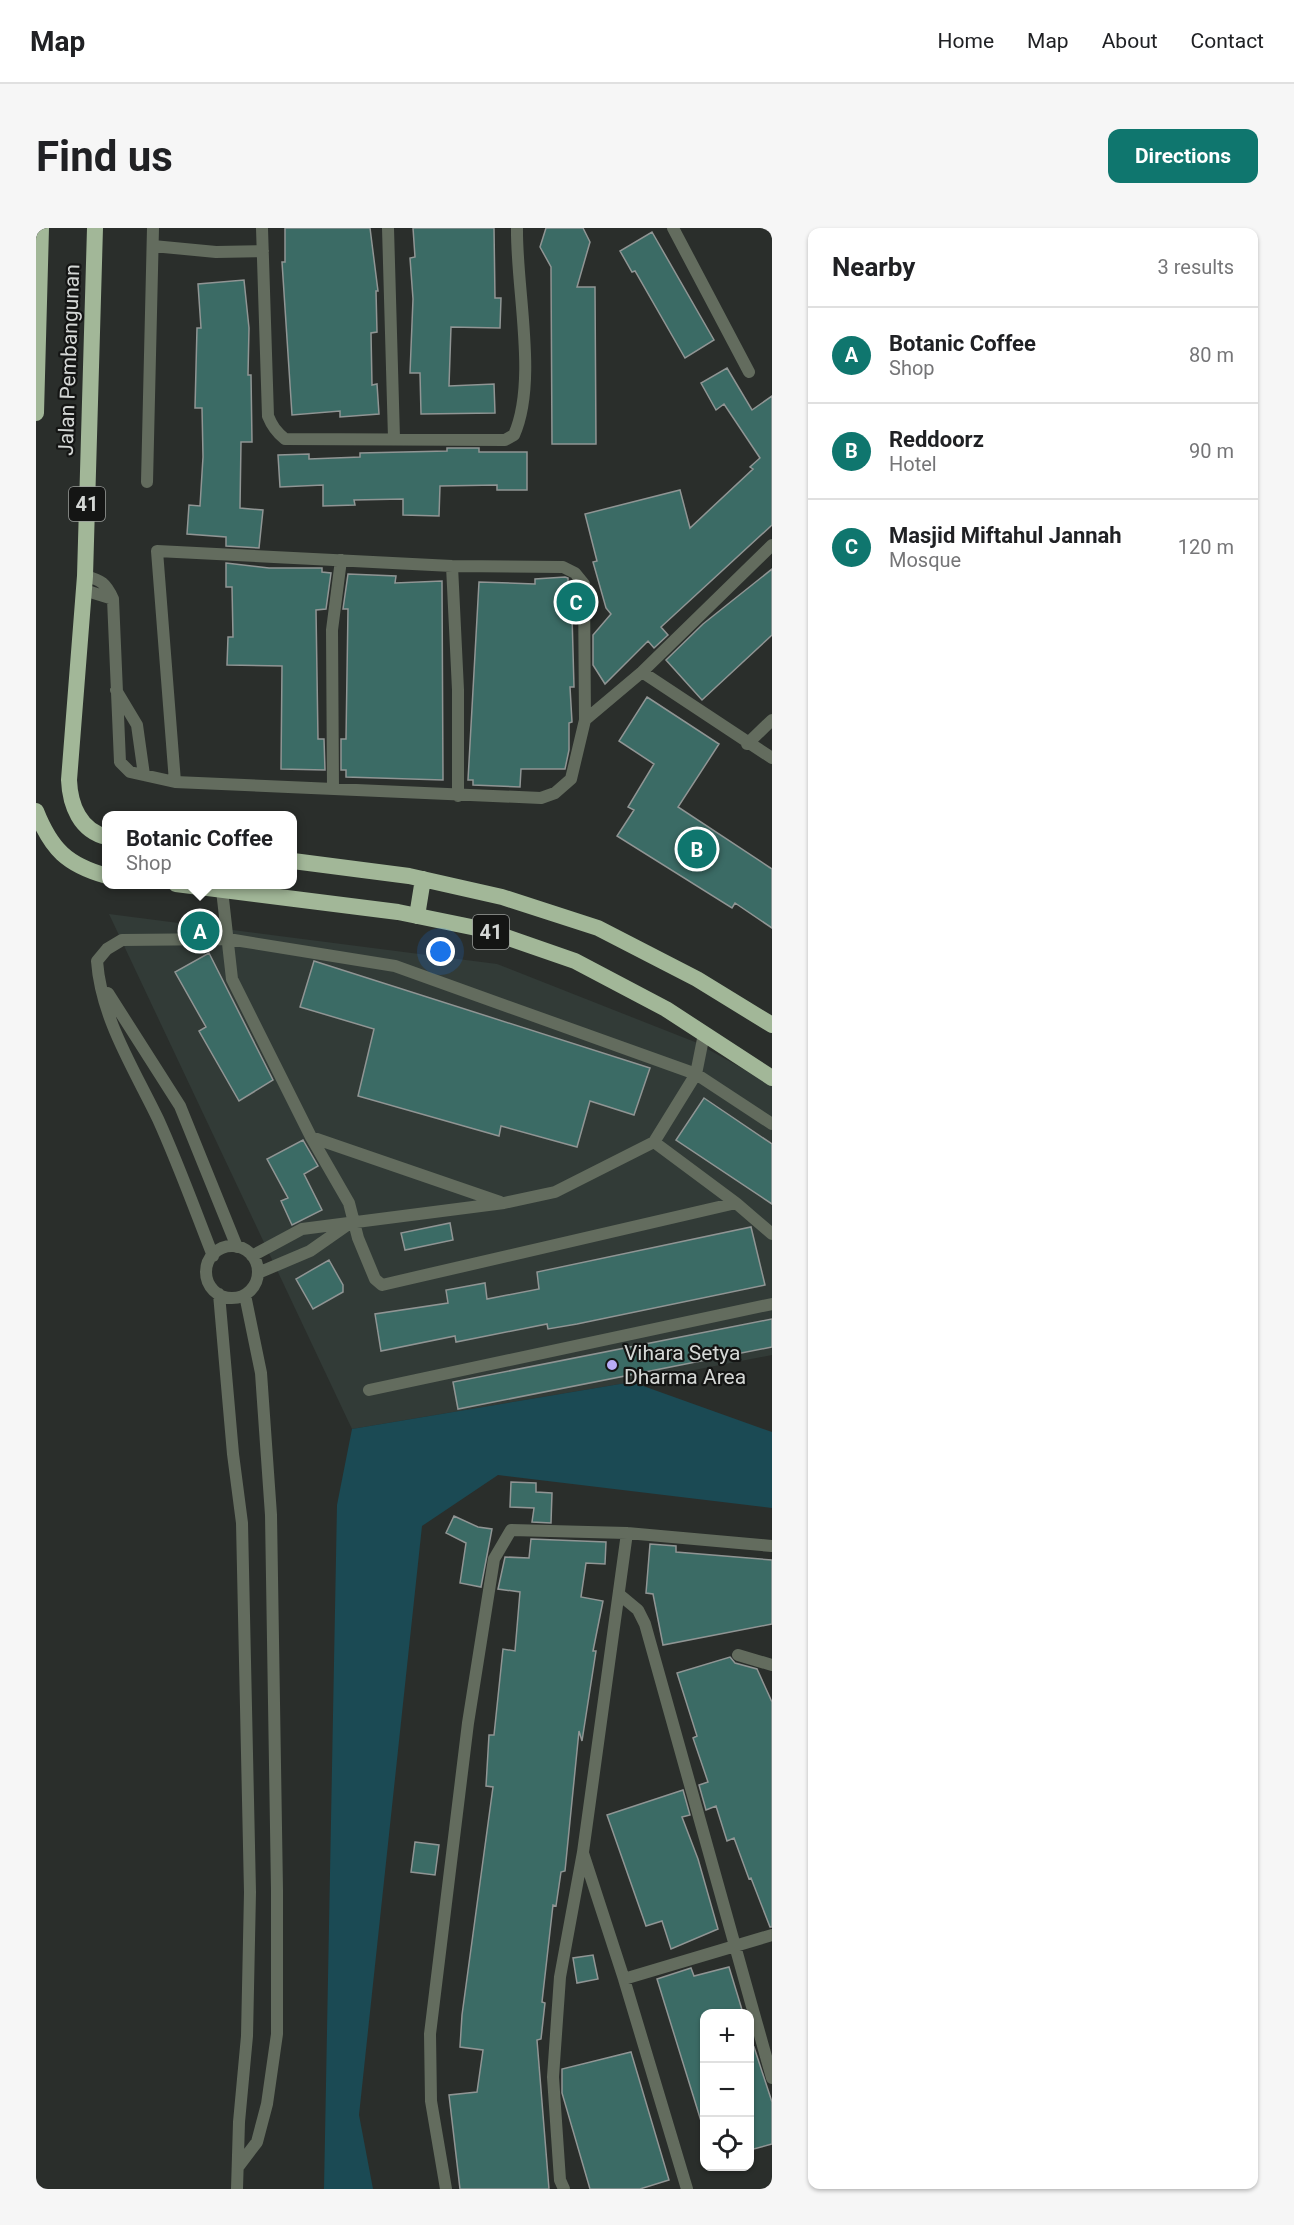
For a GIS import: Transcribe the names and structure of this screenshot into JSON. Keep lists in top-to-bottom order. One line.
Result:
{"streets":{"highway":["Jalan Pembangunan","41"]},"places":["Vihara Setya Dharma Area"],"page":{"header":"Map","nav":["Home","Map","About","Contact"],"buttons":"Directions","title":"Find us","heading":["Nearby","3 results"],"list":[{"mark":"A","name":"Botanic Coffee","note":"Shop","value":"80 m"},{"mark":"B","name":"Reddoorz","note":"Hotel","value":"90 m"},{"mark":"C","name":"Masjid Miftahul Jannah","note":"Mosque","value":"120 m"}],"pins":["C","B","A"],"popup":["Botanic Coffee","Shop"],"map_buttons":["+","−"]}}
